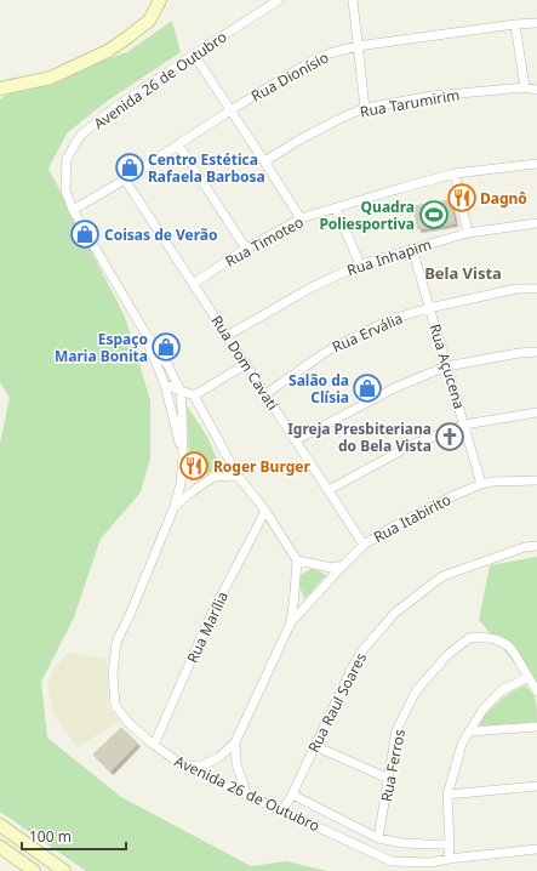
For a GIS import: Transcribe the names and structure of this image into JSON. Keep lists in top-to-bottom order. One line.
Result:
{"streets":{"street":["Rua Dionísio","Avenida 26 de Outubro","Rua Tarumirim","Rua Timoteo","Rua Inhapim","Rua Ervália","Rua Dom Cavati","Rua Açucena","Rua Itabirito","Rua Marília","Rua Raul Soares","Rua Ferros"]},"crossings":[["Rua Dionísio","Avenida 26 de Outubro"],["Rua Dionísio","Rua Dom Cavati"],["Avenida 26 de Outubro","Rua Itabirito"],["Avenida 26 de Outubro","Rua Marília"],["Avenida 26 de Outubro","Rua Raul Soares"],["Rua Timoteo","Rua Dom Cavati"],["Rua Inhapim","Rua Dom Cavati"],["Rua Inhapim","Rua Açucena"],["Rua Ervália","Rua Dom Cavati"],["Rua Ervália","Rua Açucena"],["Rua Dom Cavati","Rua Itabirito"],["Rua Açucena","Rua Itabirito"]],"districts":["Bela Vista"],"places":{"shop":["Centro Estética Rafaela Barbosa","Coisas de Verão","Espaço Maria Bonita","Salão da Clísia"],"restaurant":["Dagnô","Roger Burger"],"sports":["Quadra Poliesportiva"],"church":["Igreja Presbiteriana do Bela Vista"]},"scale_bar":"100 m"}
